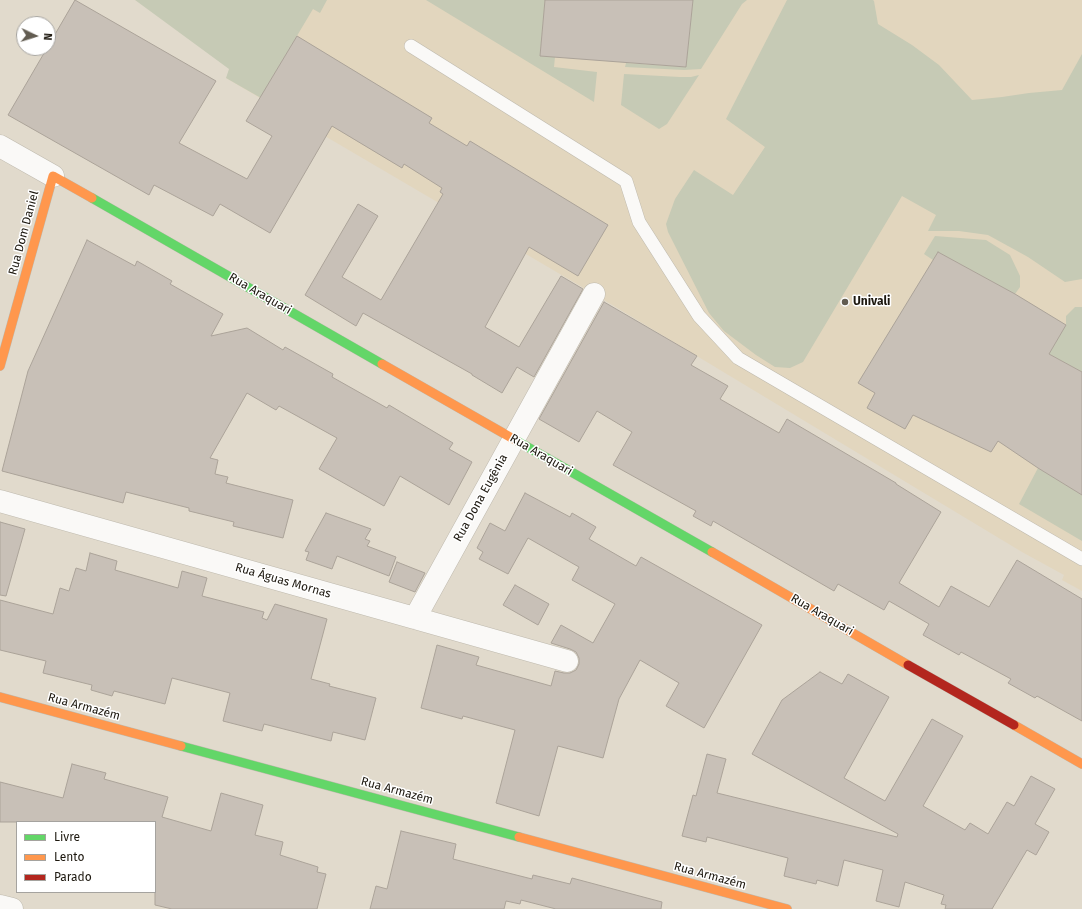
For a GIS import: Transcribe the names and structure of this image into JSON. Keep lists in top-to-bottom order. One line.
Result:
{"streets":{"street":["Rua Dom Daniel","Rua Araquari","Rua Dona Eugênia","Rua Águas Mornas","Rua Armazém"]},"crossings":[["Rua Dom Daniel","Rua Araquari"],["Rua Araquari","Rua Dona Eugênia"],["Rua Dona Eugênia","Rua Águas Mornas"]],"places":["Univali"],"legend":["Livre","Lento","Parado"],"north":"right"}
